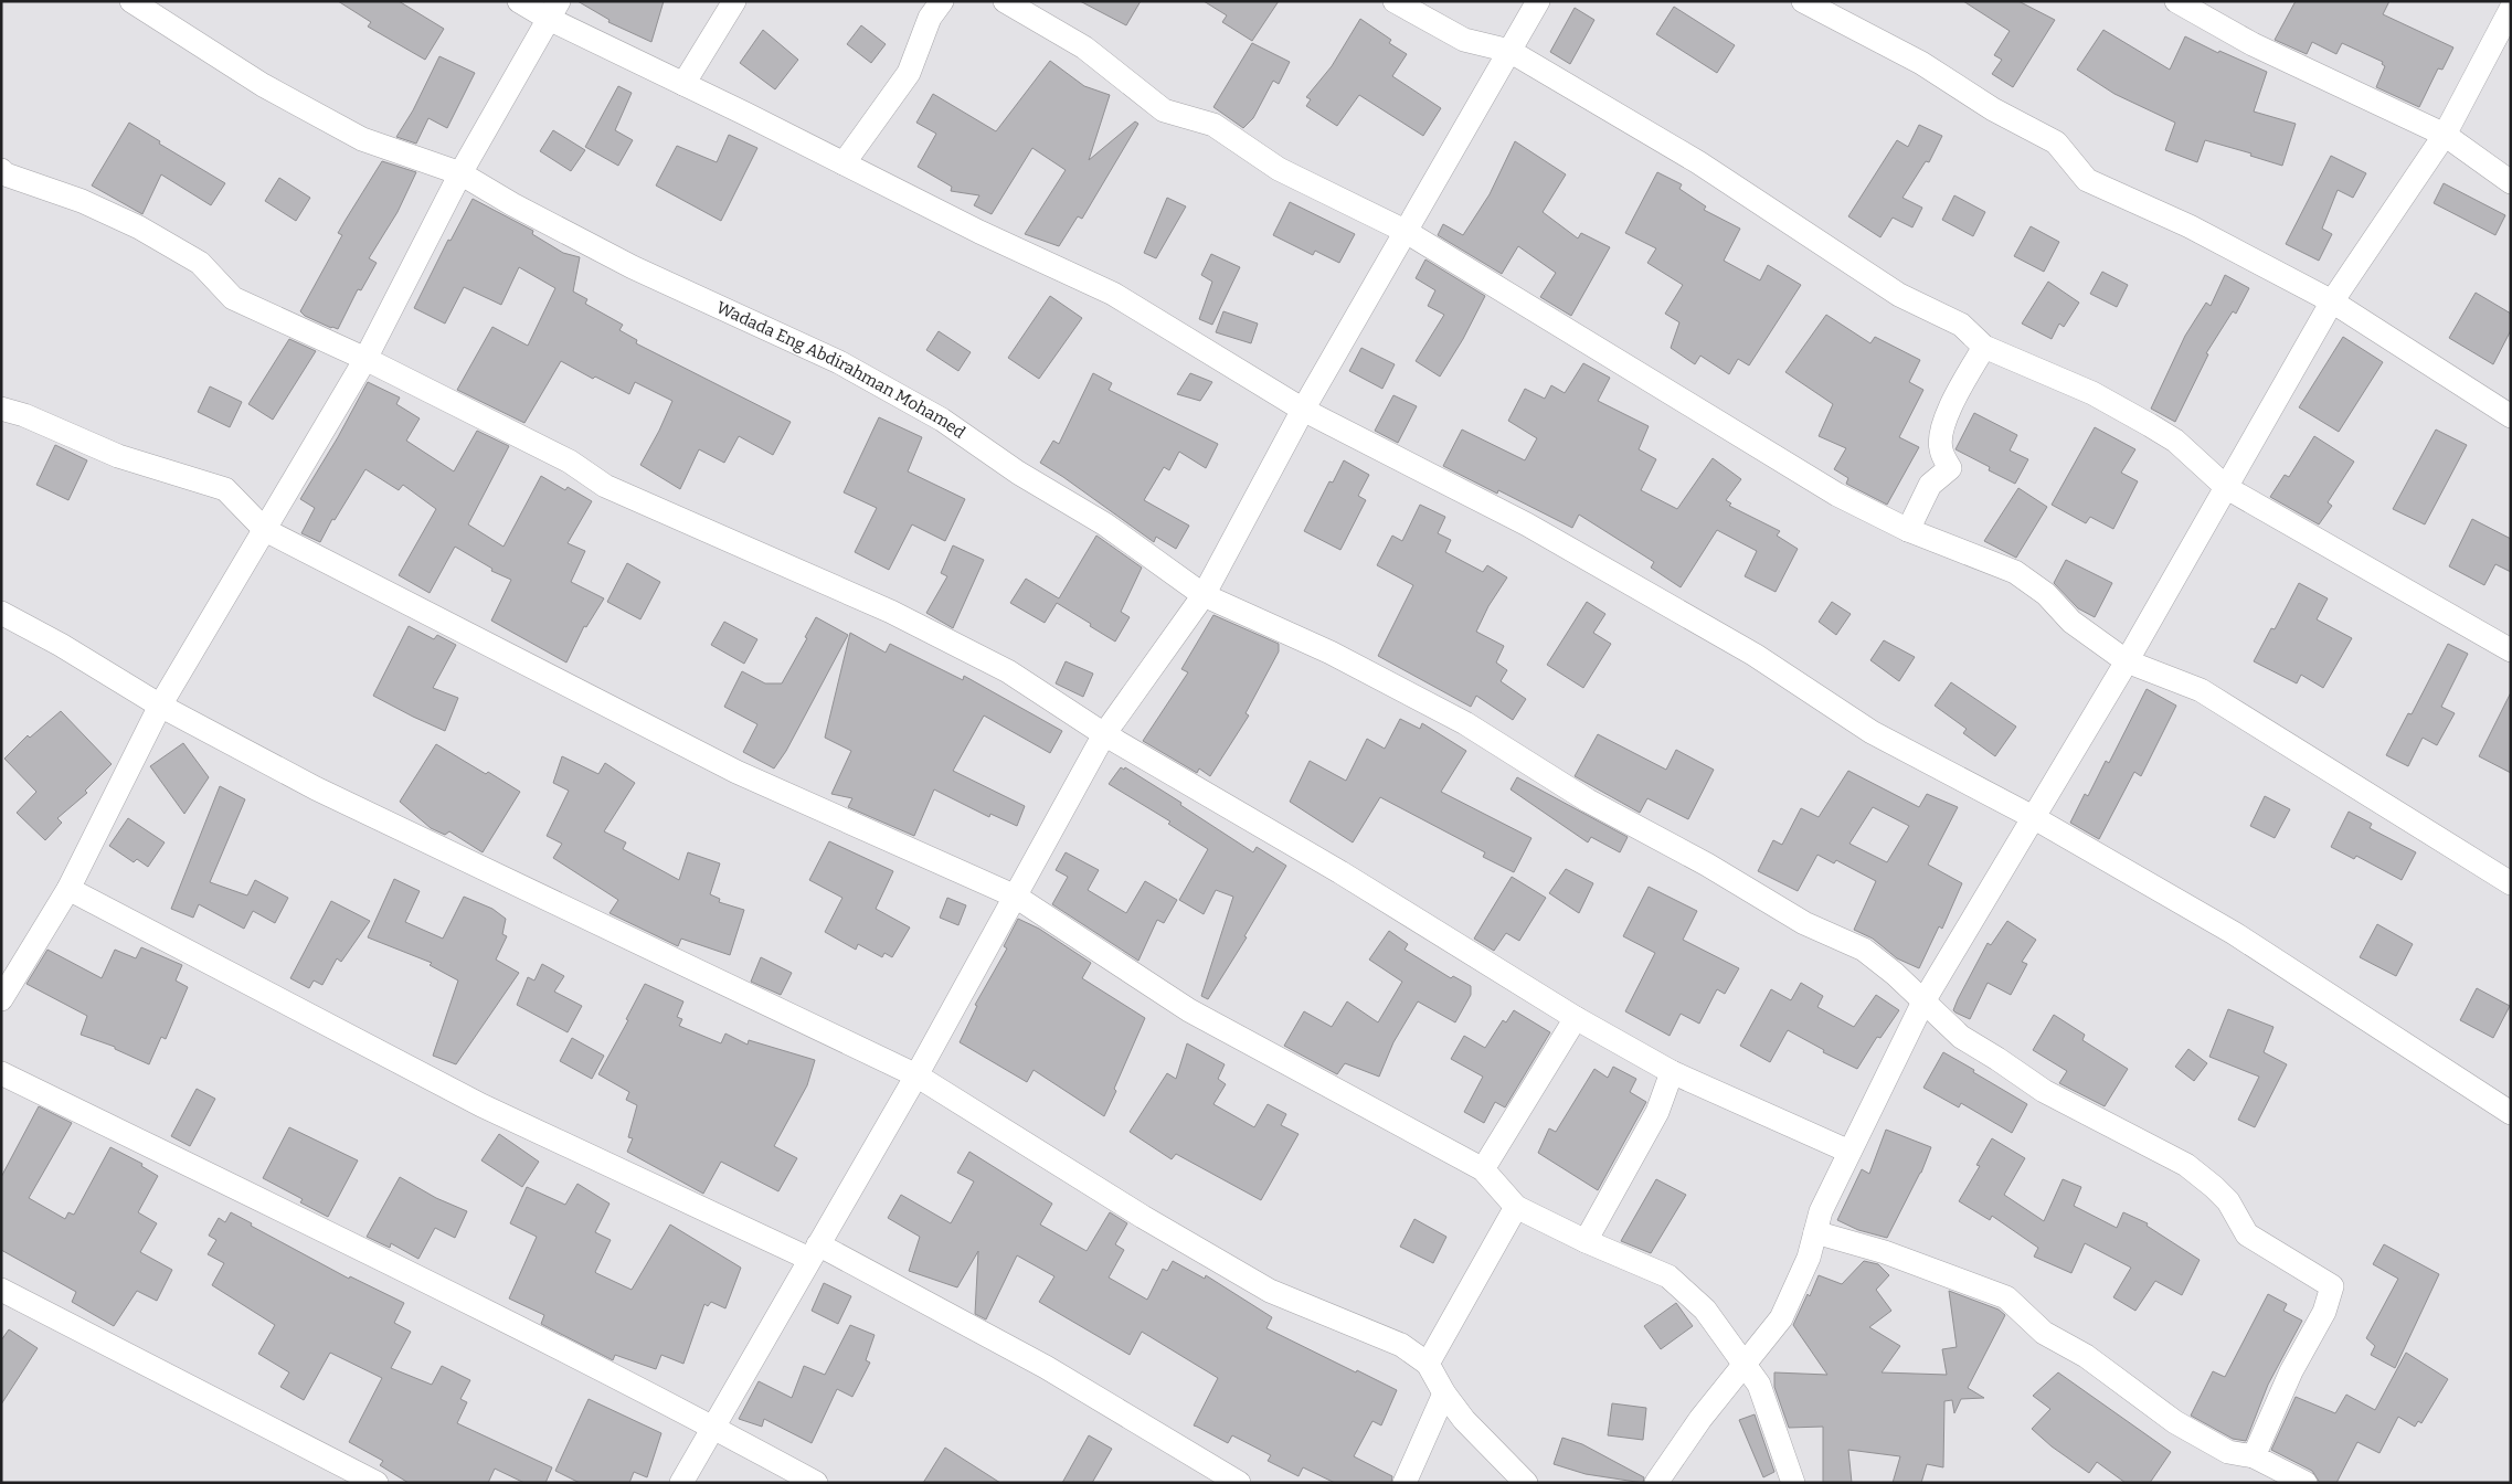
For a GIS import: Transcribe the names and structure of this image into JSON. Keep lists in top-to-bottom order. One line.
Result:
{"streets":{"street":["Wadada Eng Abdirahman Mohamed"]}}
